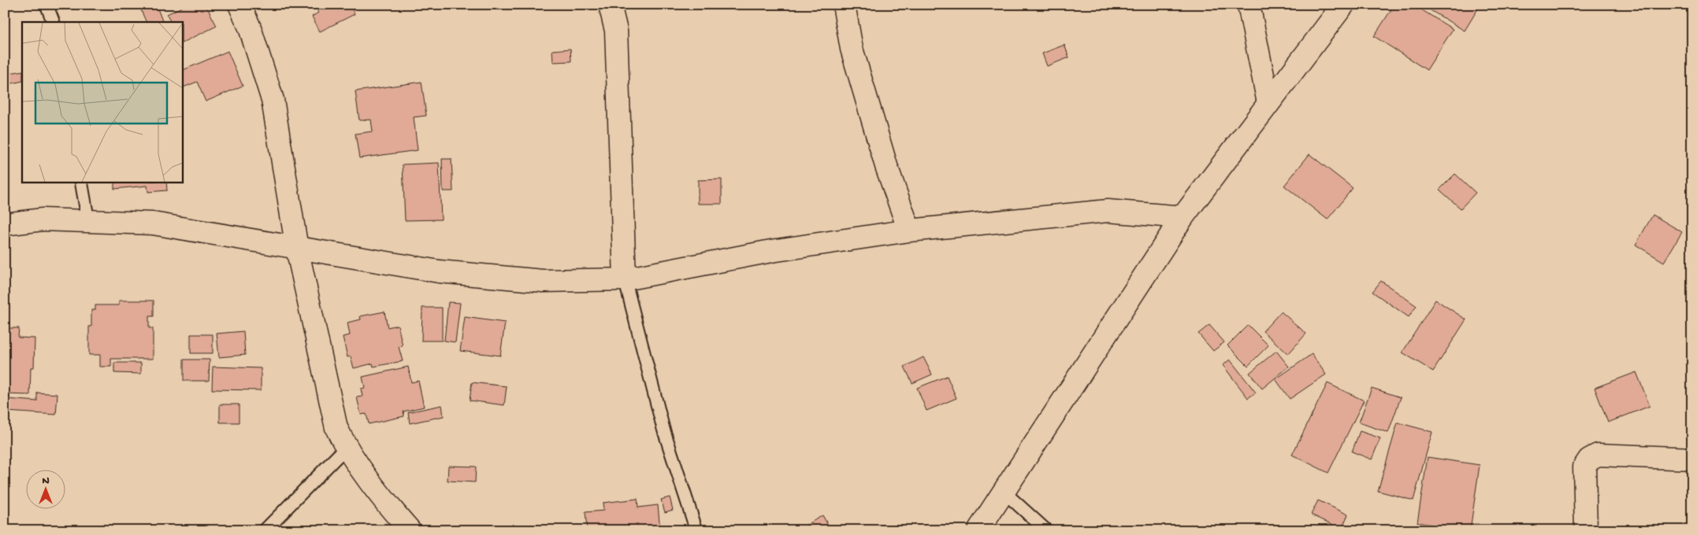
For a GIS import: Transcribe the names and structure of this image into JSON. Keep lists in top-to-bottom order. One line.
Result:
{"north":"top"}
